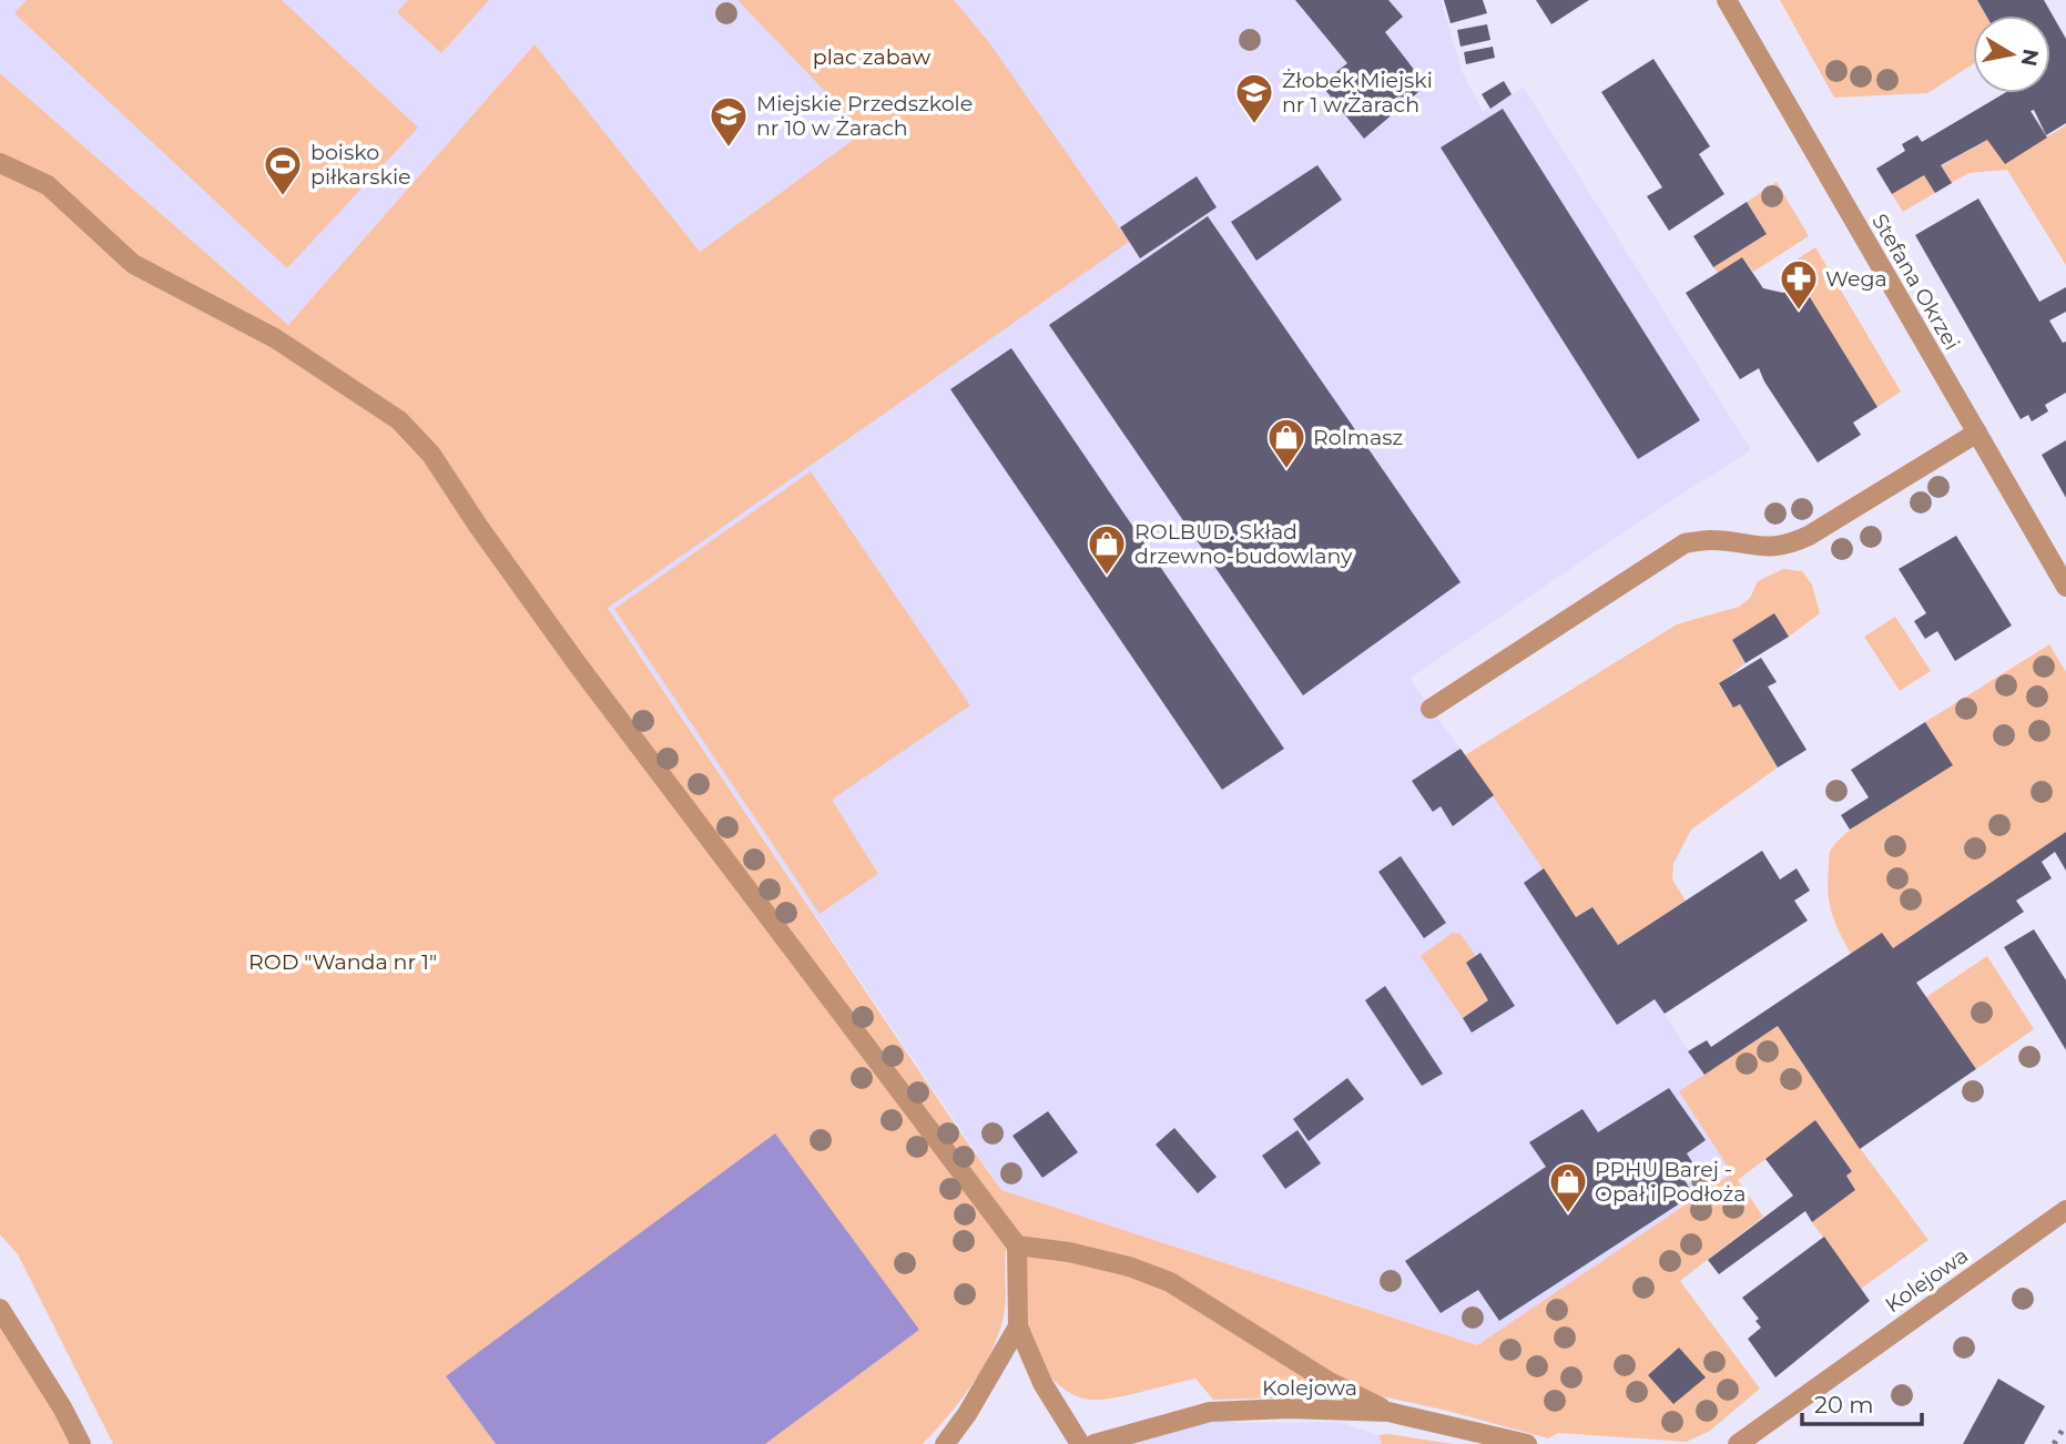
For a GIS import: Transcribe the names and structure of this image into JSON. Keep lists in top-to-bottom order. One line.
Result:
{"streets":{"street":["Stefana Okrzei","Kolejowa"]},"parks":["plac zabaw","ROD \"Wanda nr 1\""],"places":{"school or university":["Żłobek Miejski nr 1 w Żarach","Miejskie Przedszkole nr 10 w Żarach"],"sports":["boisko piłkarskie"],"pharmacy":["Wega"],"shop":["Rolmasz","ROLBUD. Skład drzewno-budowlany","PPHU Barej - Opał i Podłoża"]},"scale_bar":"20 m","north":"right"}
